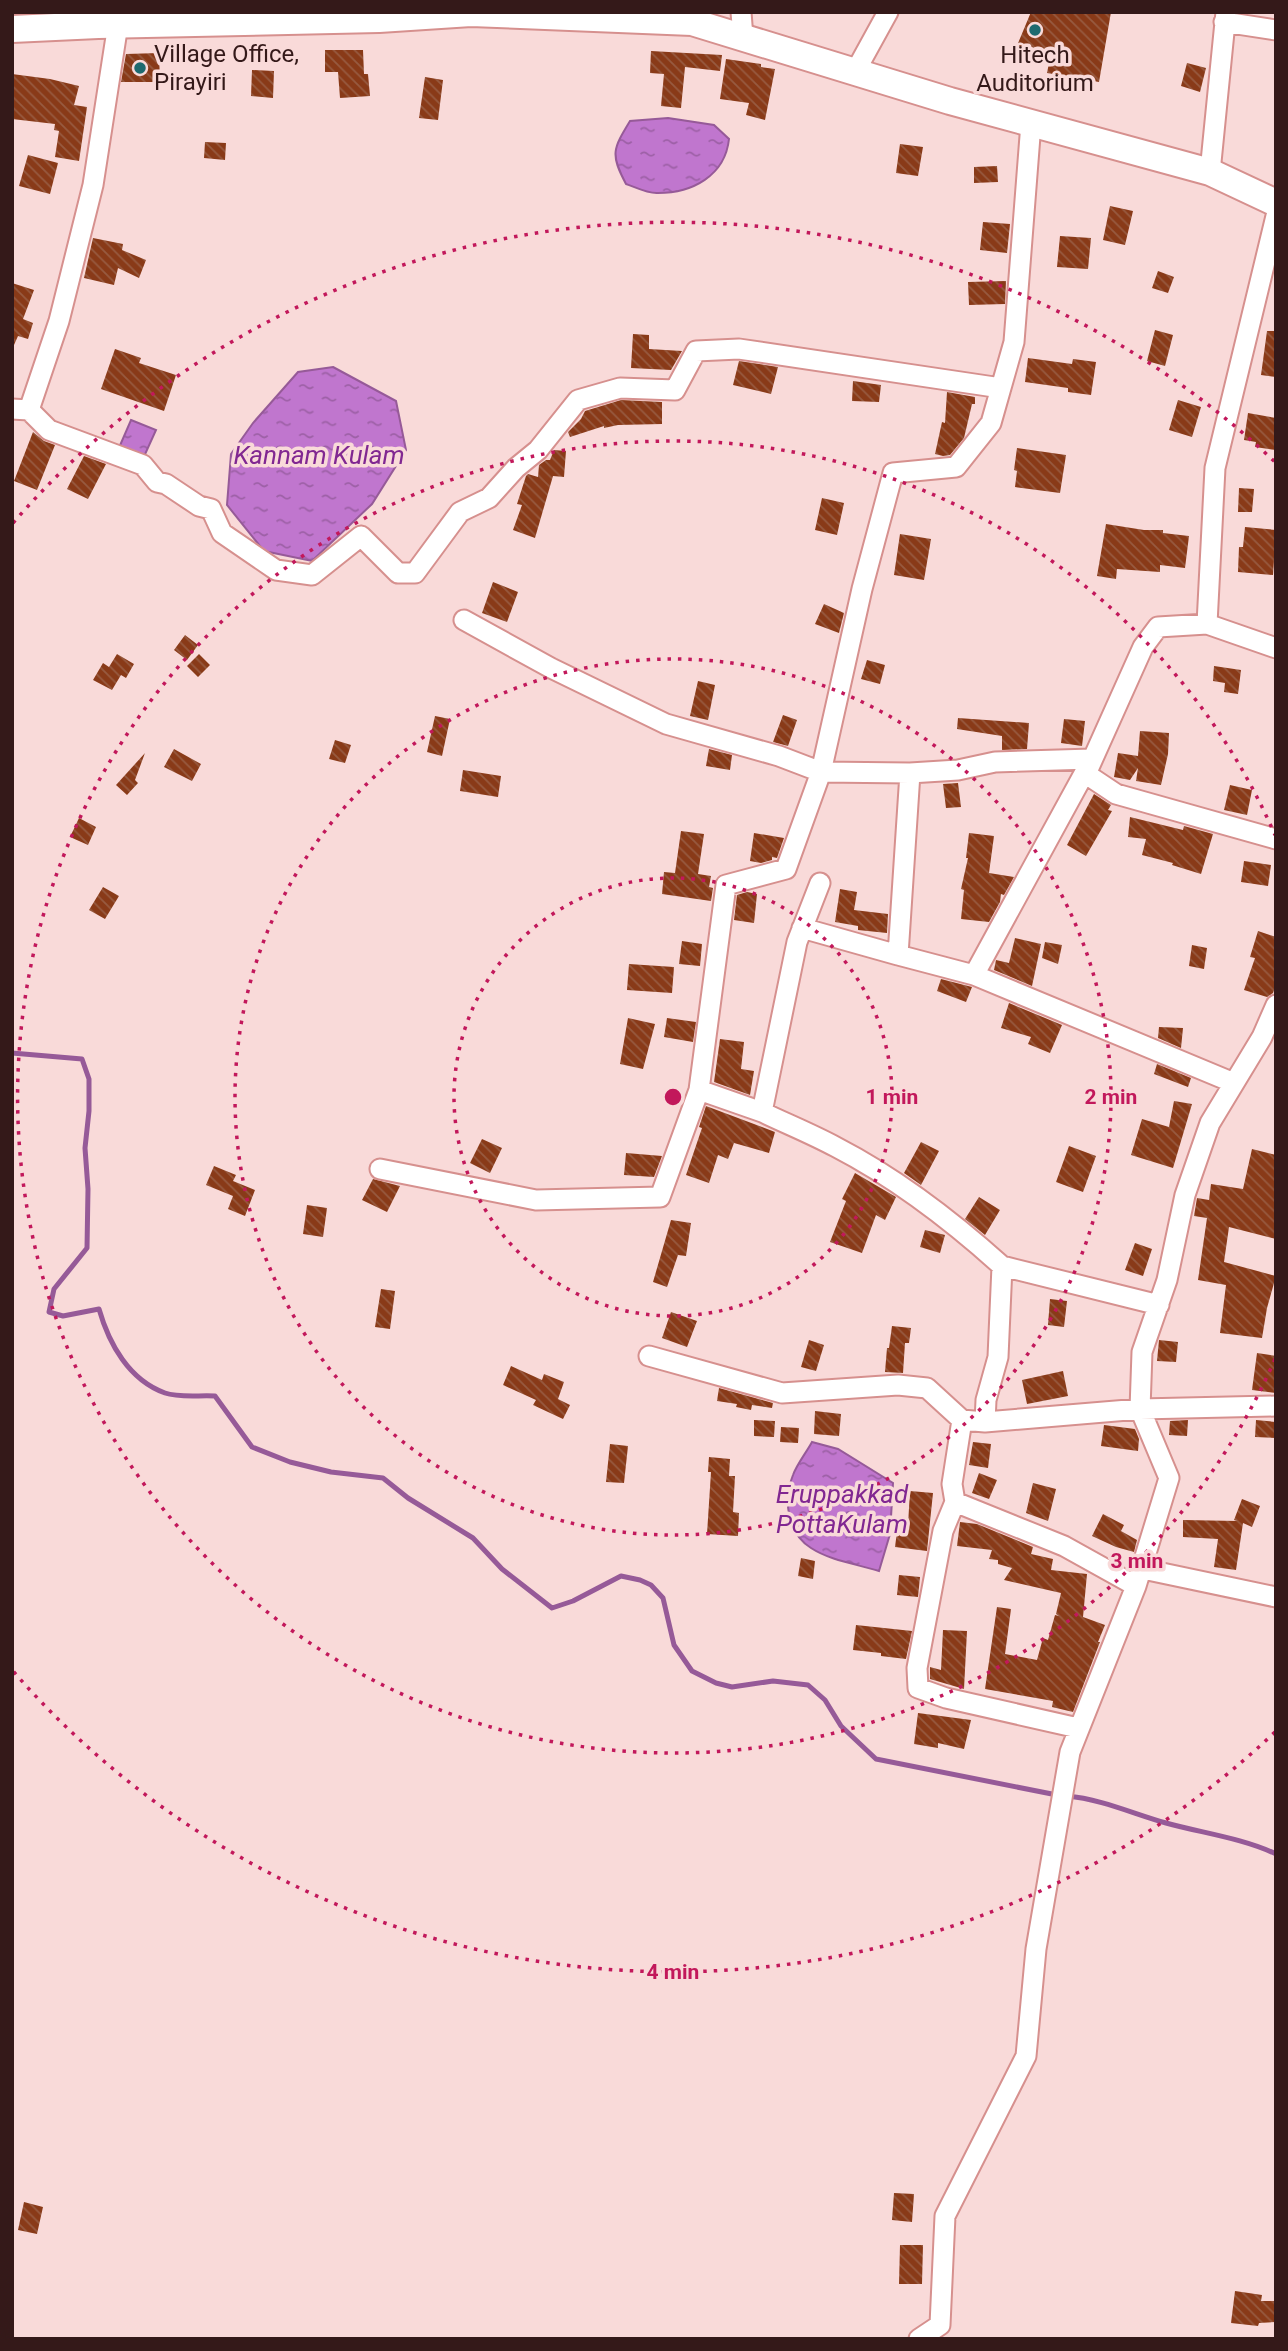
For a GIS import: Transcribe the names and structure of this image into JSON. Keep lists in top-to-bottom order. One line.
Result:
{"water":["Kannam Kulam","Eruppakkad PottaKulam"],"places":["Hitech Auditorium","Village Office, Pirayiri"],"rings":["1 min","2 min","3 min","4 min"]}
